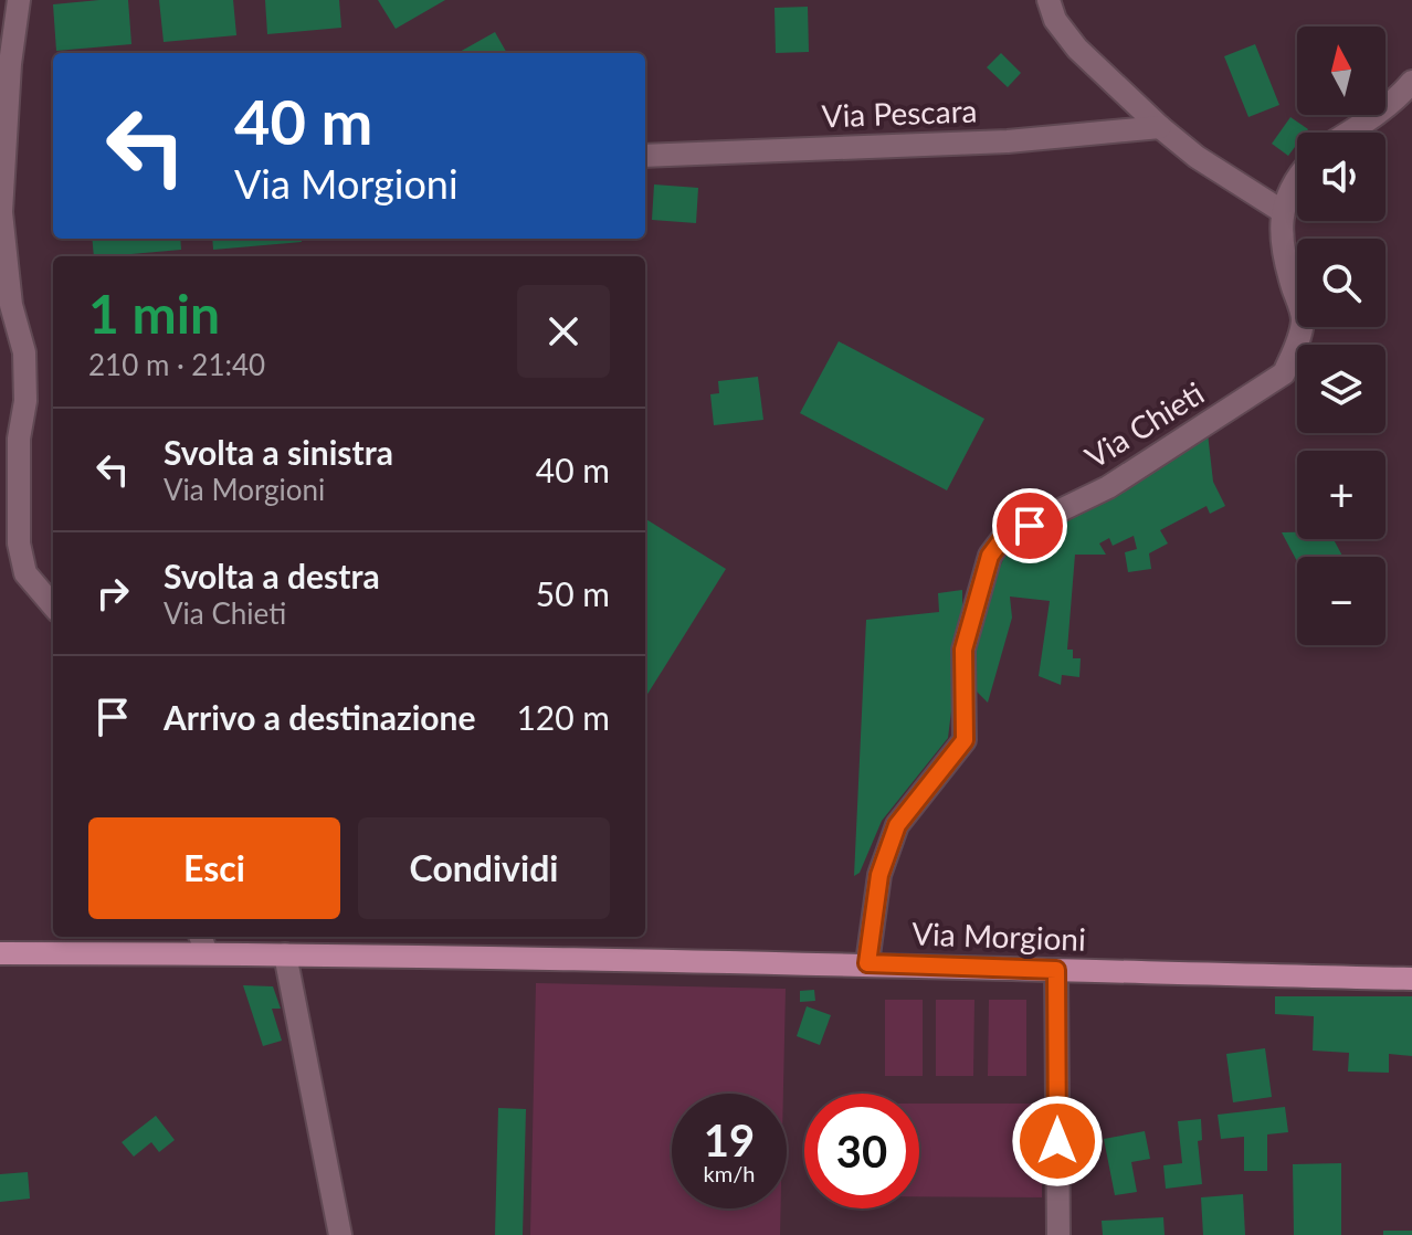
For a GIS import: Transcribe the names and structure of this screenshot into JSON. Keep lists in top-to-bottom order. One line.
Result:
{"streets":{"main road":["Via Morgioni"],"street":["Via Pescara","Via Chieti"]},"crossings":[["Via Chieti","Via Morgioni"]],"north":"top","page":{"map_buttons":["+","−"],"turn":["40 m","Via Morgioni"],"heading":["1 min","210 m · 21:40"],"list":[{"name":"Svolta a sinistra","note":"Via Morgioni","value":"40 m"},{"name":"Svolta a destra","note":"Via Chieti","value":"50 m"},{"name":"Arrivo a destinazione","value":"120 m"}],"buttons":["Esci","Condividi"],"speed":"19 km/h","limit":"30"}}
